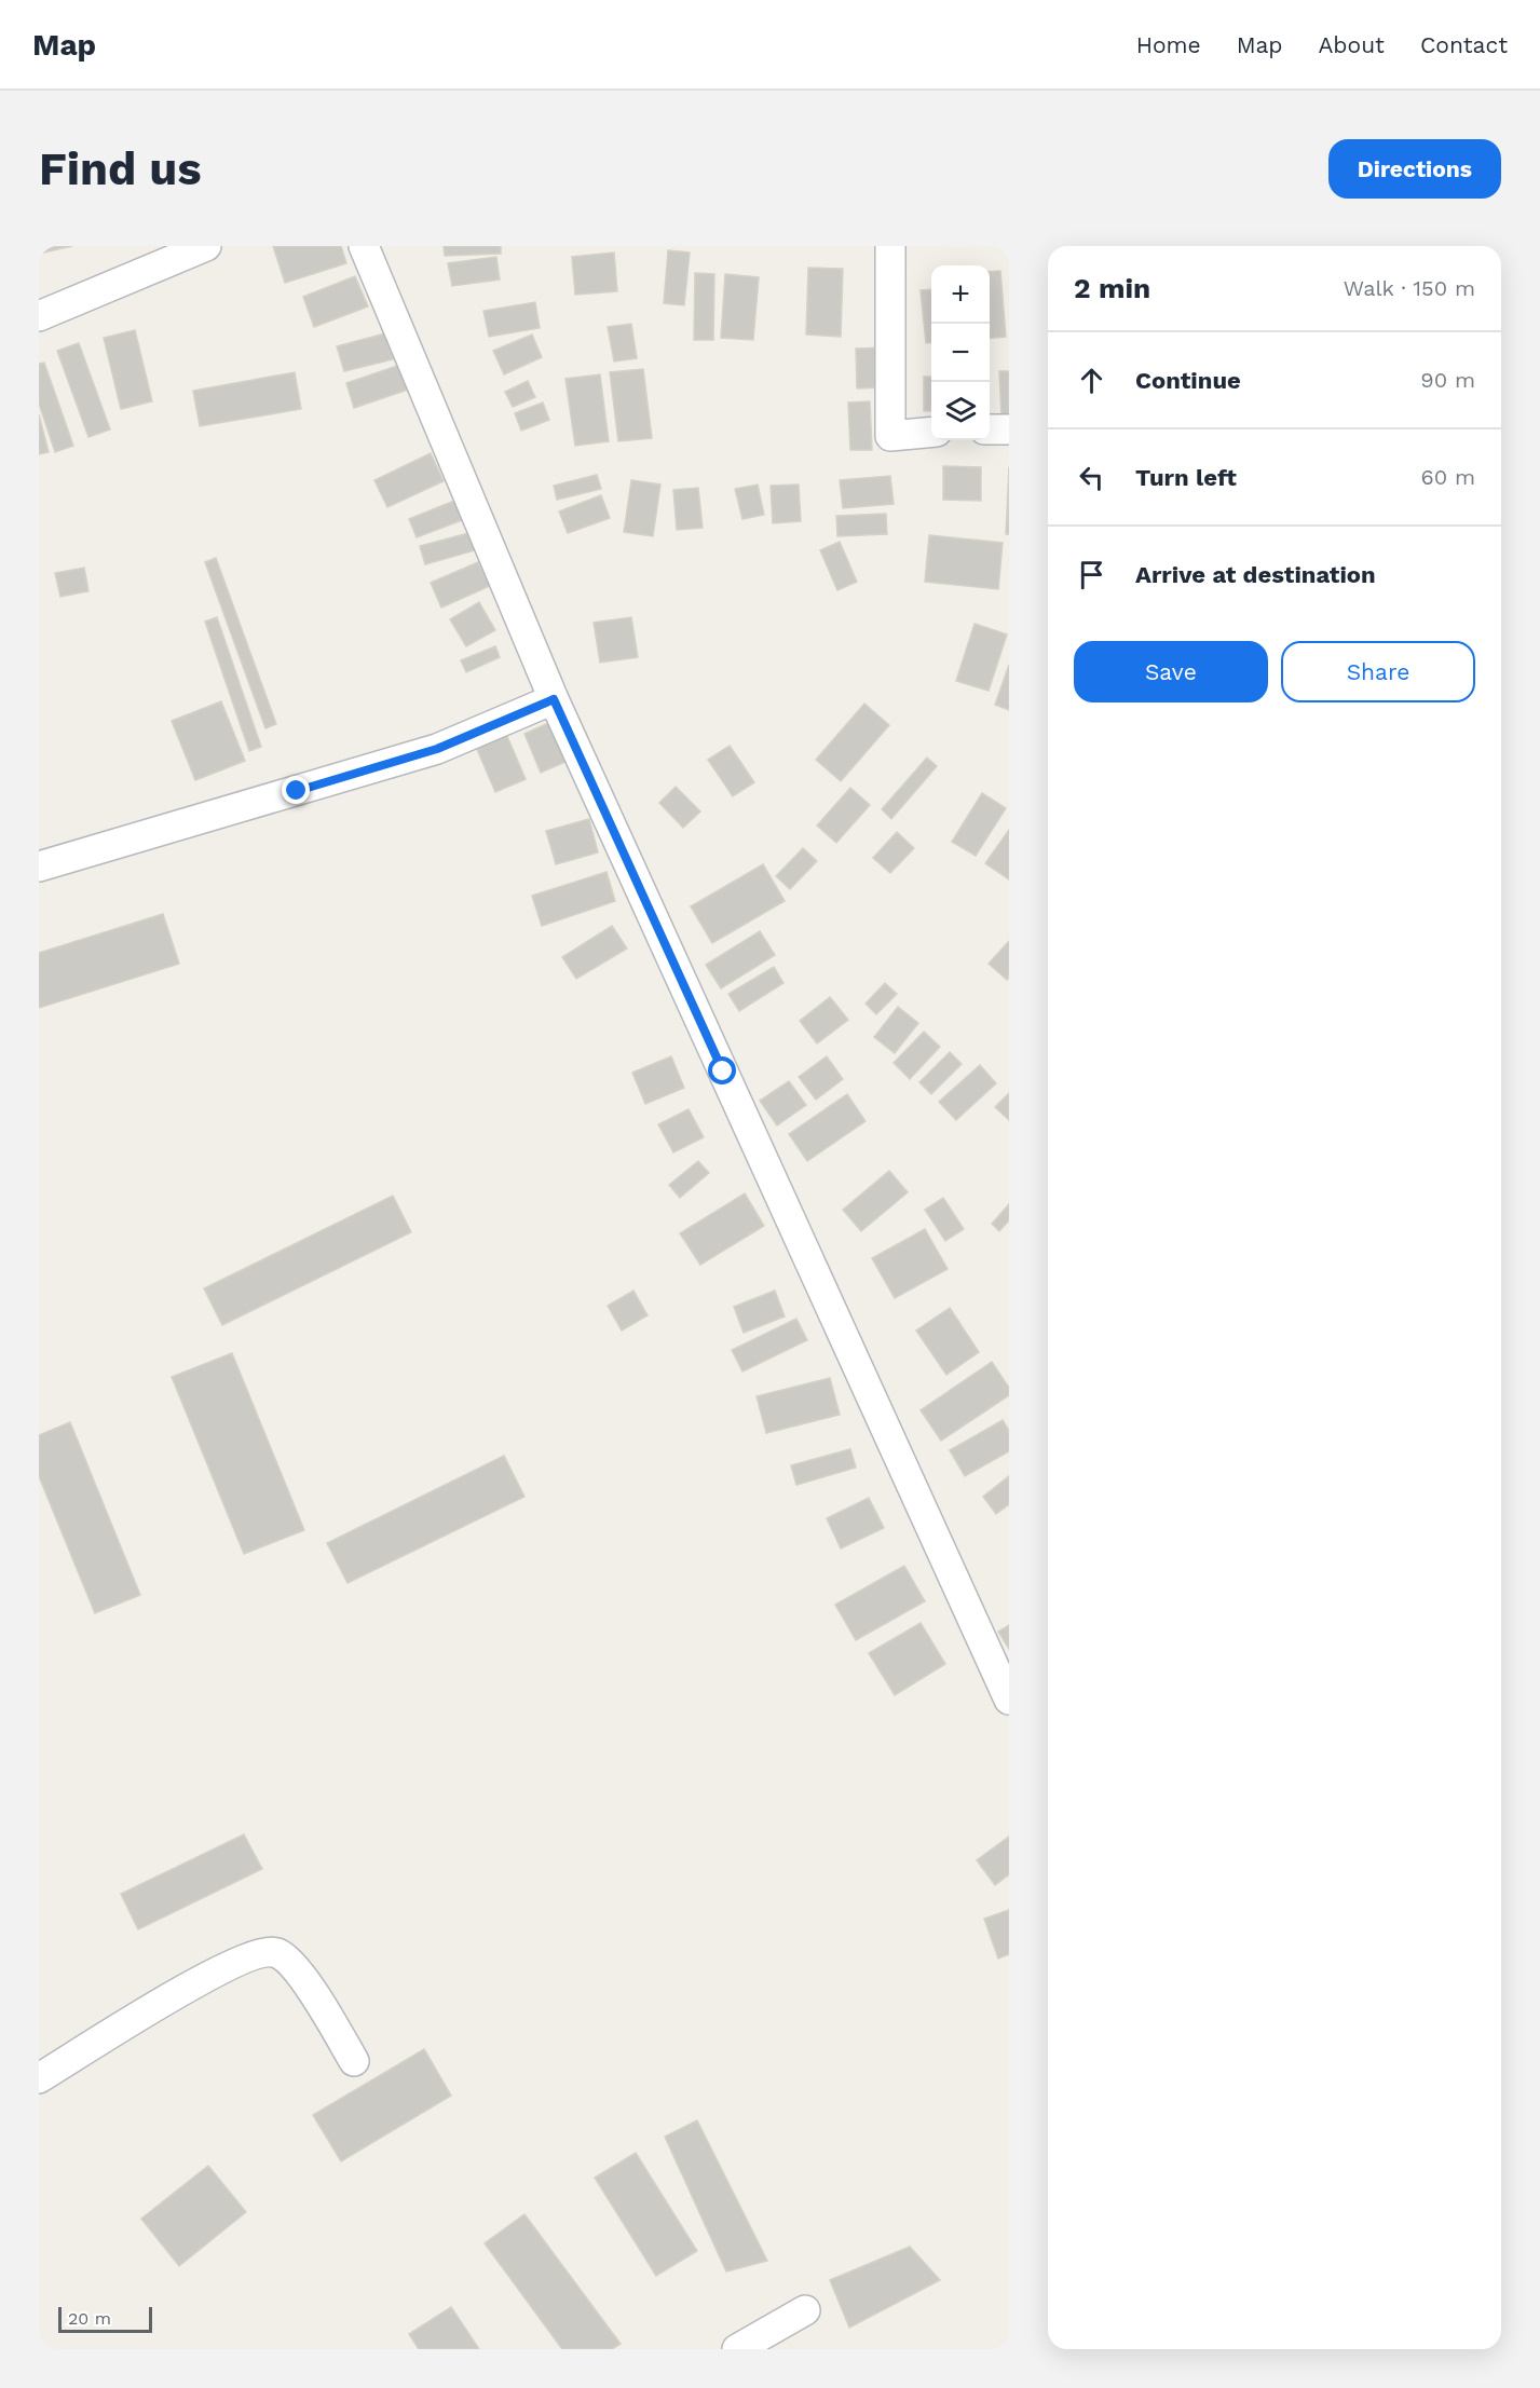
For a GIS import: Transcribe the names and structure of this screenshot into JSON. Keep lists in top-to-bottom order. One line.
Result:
{"scale_bar":"20 m","page":{"header":"Map","nav":["Home","Map","About","Contact"],"buttons":["Directions",["Save","Share"]],"title":"Find us","heading":["2 min","Walk · 150 m"],"map_buttons":["+","−"],"list":[["Continue","90 m"],["Turn left","60 m"],"Arrive at destination"],"scale":"20 m"}}
